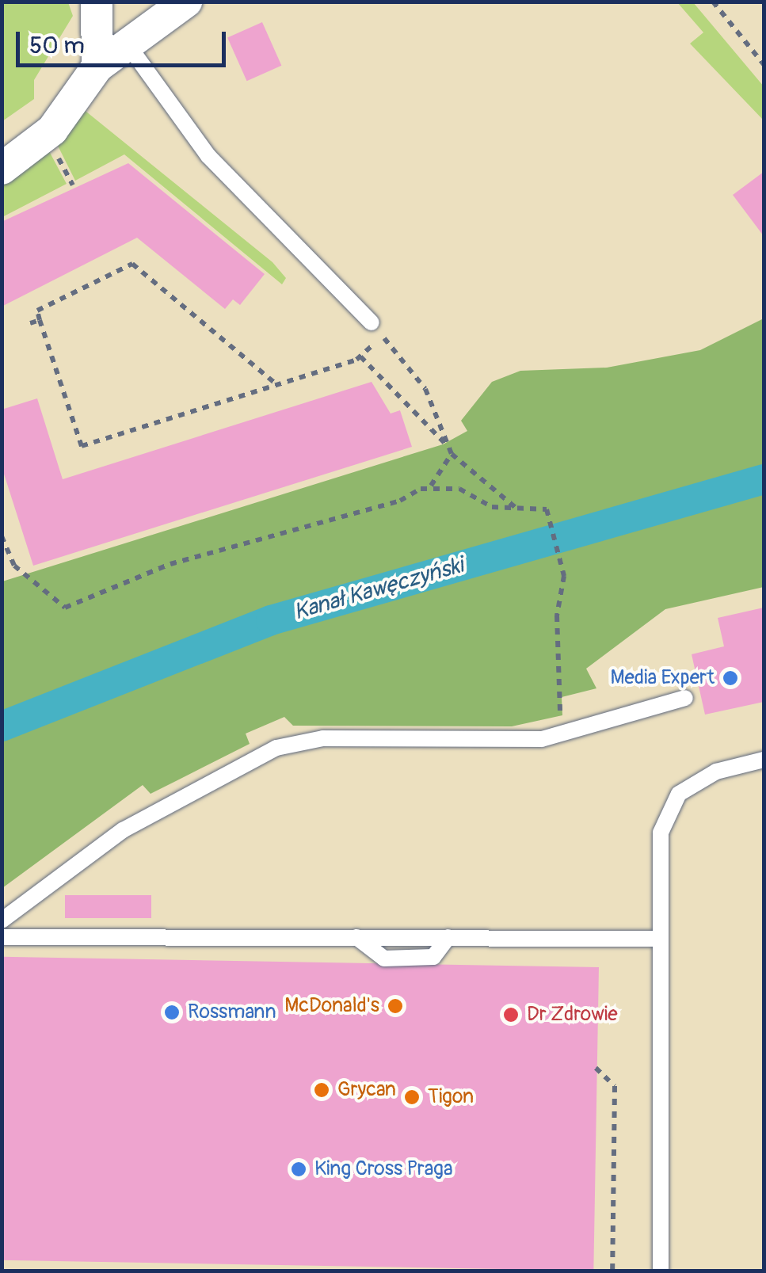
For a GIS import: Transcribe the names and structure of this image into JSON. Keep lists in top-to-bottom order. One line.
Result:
{"water":["Kanał Kawęczyński"],"places":["Media Expert","McDonald's","Rossmann","Dr Zdrowie","Grycan","Tigon","King Cross Praga"],"scale_bar":"50 m"}
